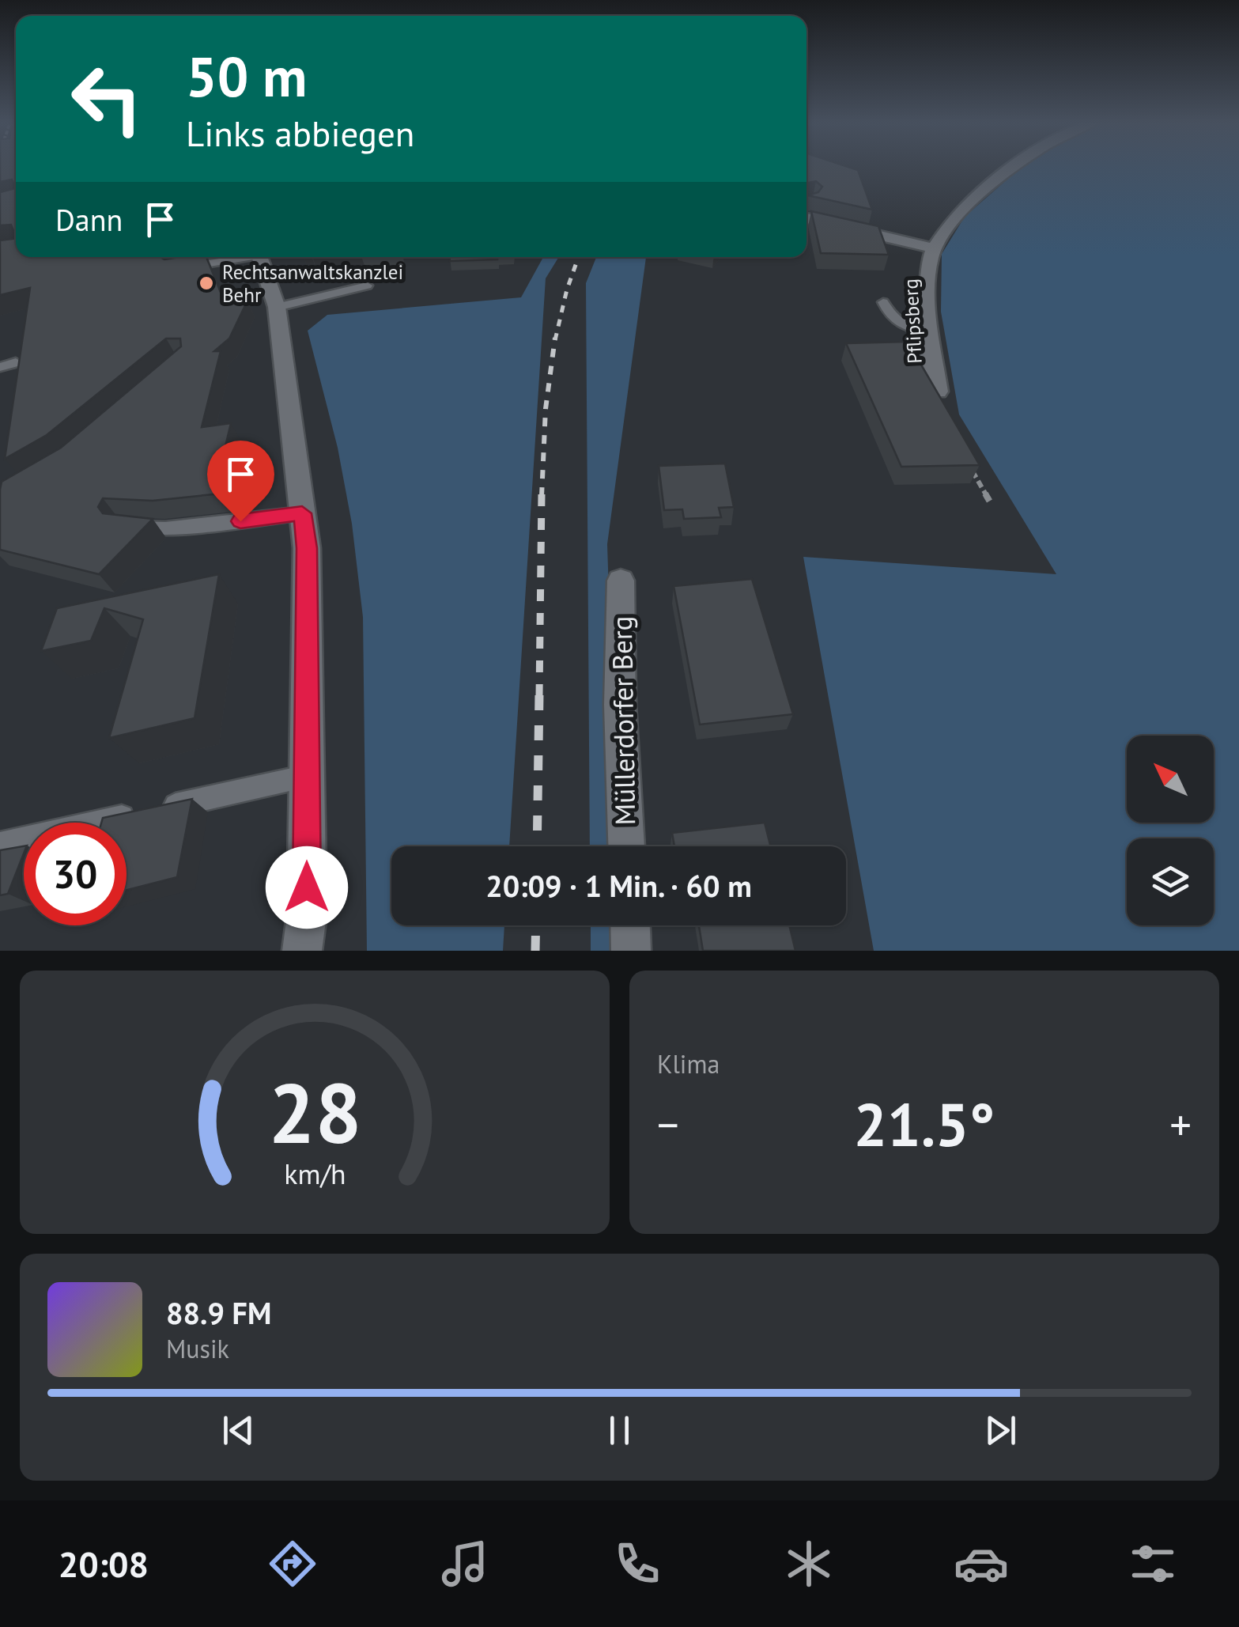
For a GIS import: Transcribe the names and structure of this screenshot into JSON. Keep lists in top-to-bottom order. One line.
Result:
{"streets":{"street":["Pflipsberg","Müllerdorfer Berg"]},"places":["Rechtsanwaltskanzlei Behr"],"north":"top left","page":{"turn":["50 m","Links abbiegen"],"then":"Dann","limit":"30","trip":"20:09 · 1 Min. · 60 m","tile":"Klima","heat":["−","21.5°","+"],"song":["88.9 FM","Musik"],"tabs":"20:08","gauge":["28","km/h"]}}
